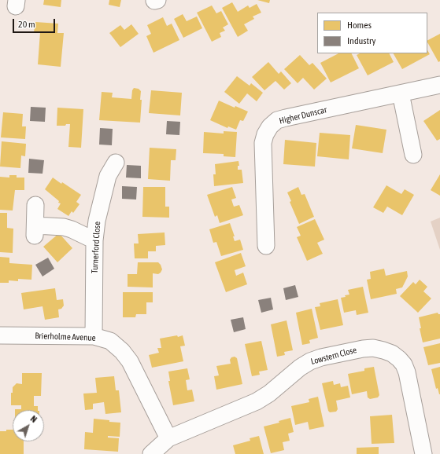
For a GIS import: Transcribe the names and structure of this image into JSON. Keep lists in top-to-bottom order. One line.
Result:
{"streets":{"street":["Higher Dunscar","Turnerford Close","Brierholme Avenue","Lowstern Close"]},"crossings":[["Turnerford Close","Brierholme Avenue"],["Brierholme Avenue","Lowstern Close"]],"legend":["Homes","Industry"],"scale_bar":"20 m","north":"top right"}
